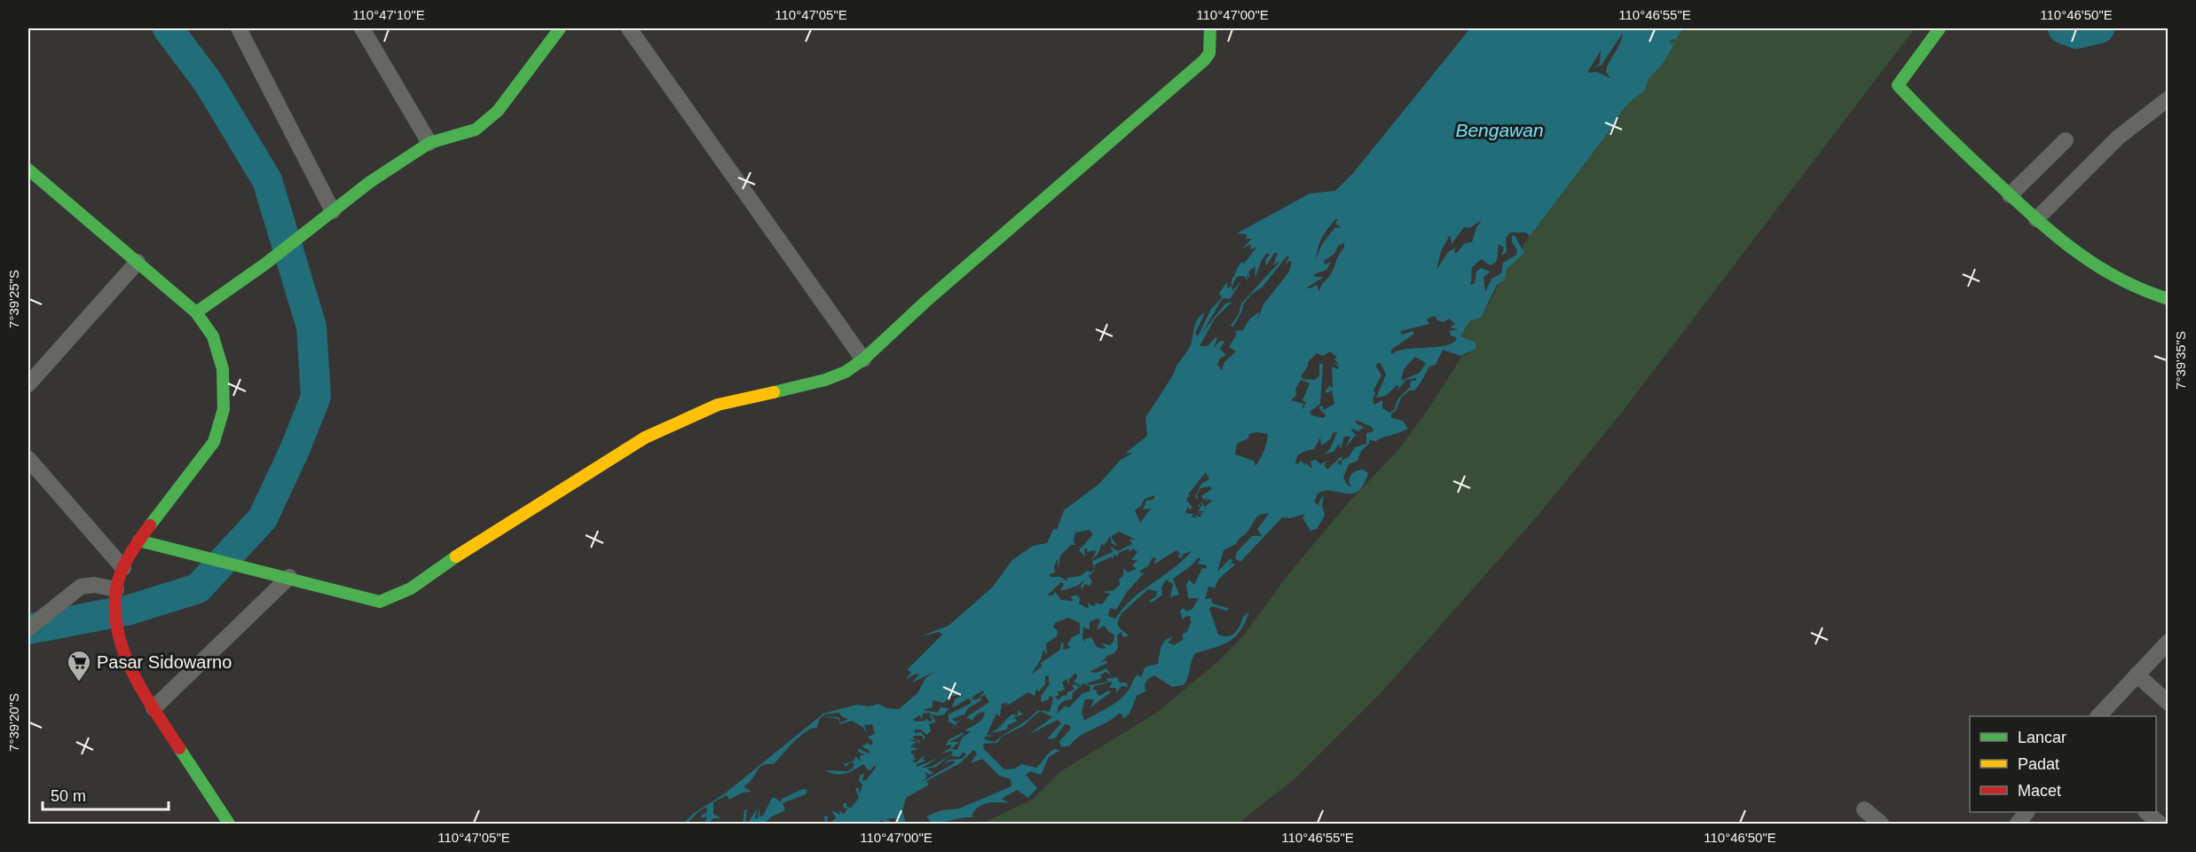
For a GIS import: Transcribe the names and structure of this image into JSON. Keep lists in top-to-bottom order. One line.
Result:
{"water":["Bengawan"],"places":{"supermarket":["Pasar Sidowarno"]},"legend":["Lancar","Padat","Macet"],"scale_bar":"50 m","coordinates":["110°47'10\"E","110°47'05\"E","110°47'00\"E","110°46'55\"E","110°46'50\"E","7°39'25\"S","7°39'35\"S","7°39'20\"S"]}
